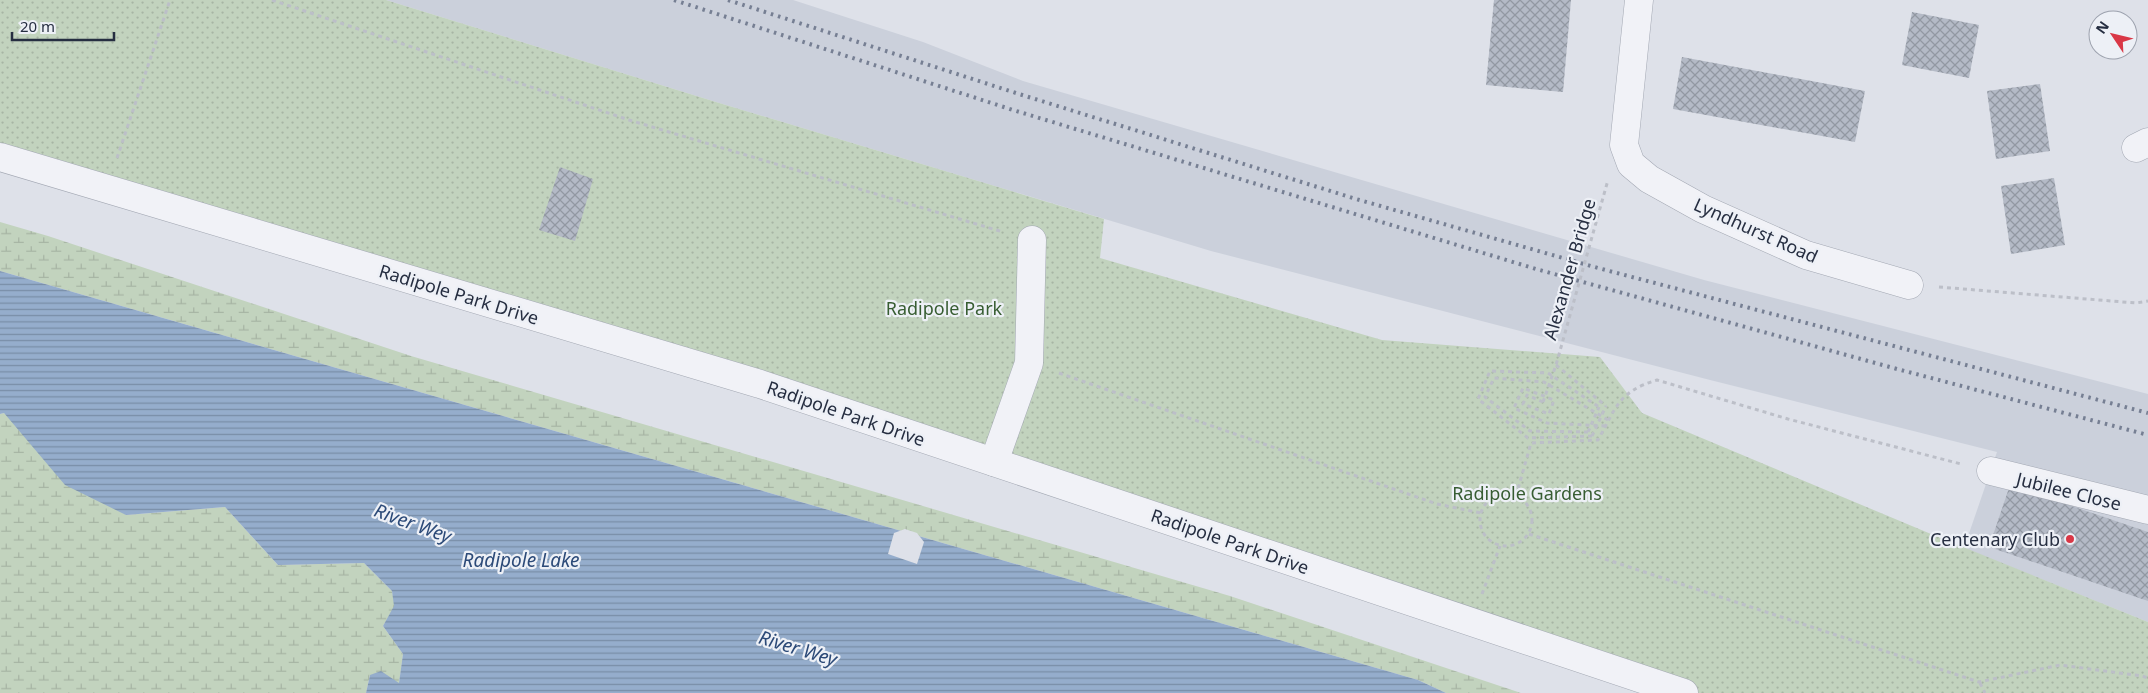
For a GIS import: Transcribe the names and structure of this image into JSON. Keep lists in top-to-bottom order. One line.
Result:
{"streets":{"street":["Lyndhurst Road","Radipole Park Drive","Jubilee Close"],"path":["Alexander Bridge"]},"water":["River Wey","Radipole Lake"],"parks":["Radipole Park","Radipole Gardens"],"places":["Centenary Club"],"scale_bar":"20 m","north":"top left"}
